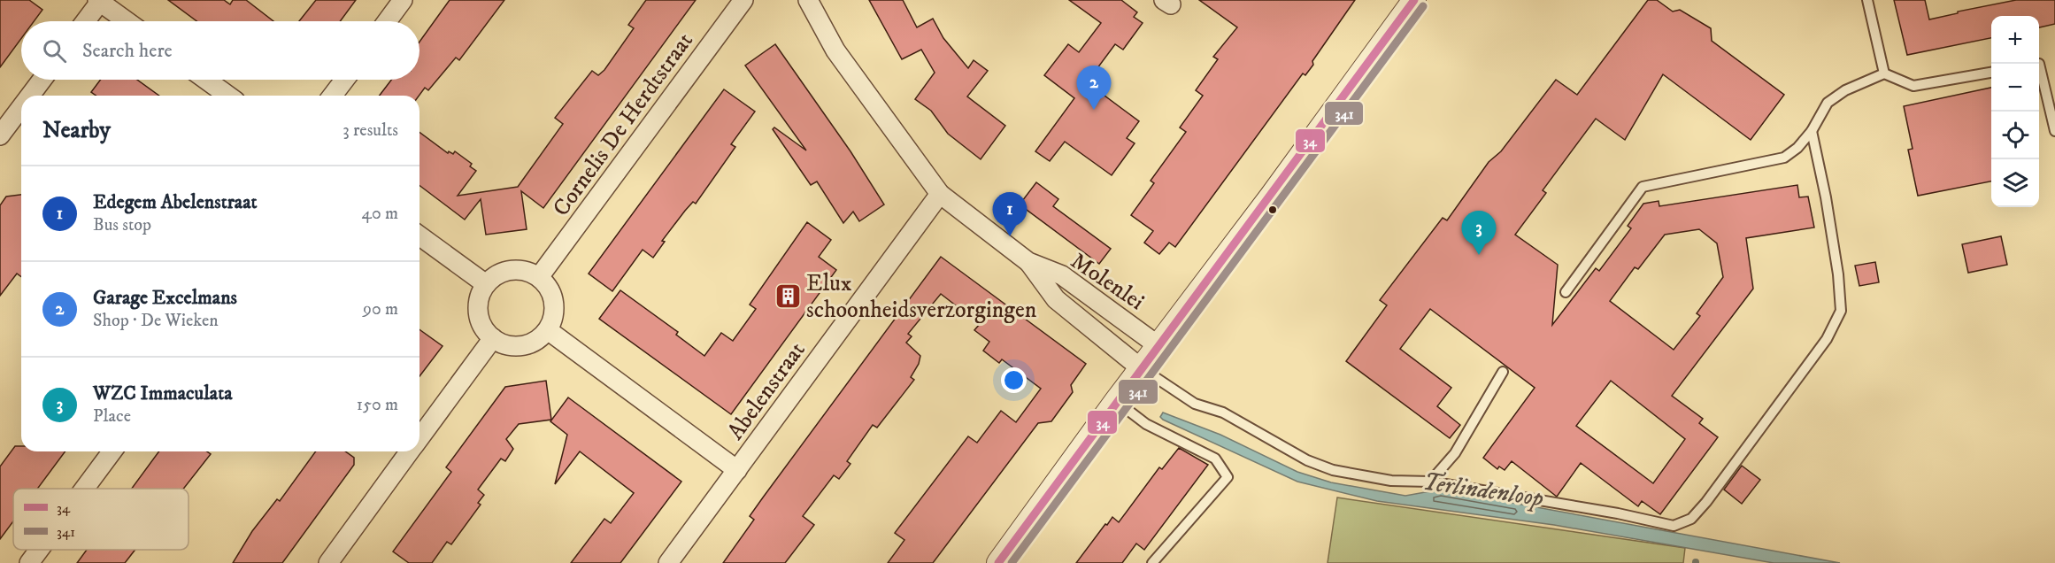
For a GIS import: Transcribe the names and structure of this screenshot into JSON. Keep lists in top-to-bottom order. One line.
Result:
{"streets":{"street":["Cornelis De Herdtstraat","Molenlei","Abelenstraat"]},"water":["Terlindenloop"],"places":{"building":["Elux schoonheidsverzorgingen"]},"lines":["transit line 34","transit line 341"],"legend":["34","341"],"page":{"map_buttons":["+","−"],"search":"Search here","pins":["2","1","3"],"heading":["Nearby","3 results"],"list":[{"mark":"1","name":"Edegem Abelenstraat","note":"Bus stop","value":"40 m"},{"mark":"2","name":"Garage Excelmans","note":"Shop · De Wieken","value":"90 m"},{"mark":"3","name":"WZC Immaculata","note":"Place","value":"150 m"}]}}
